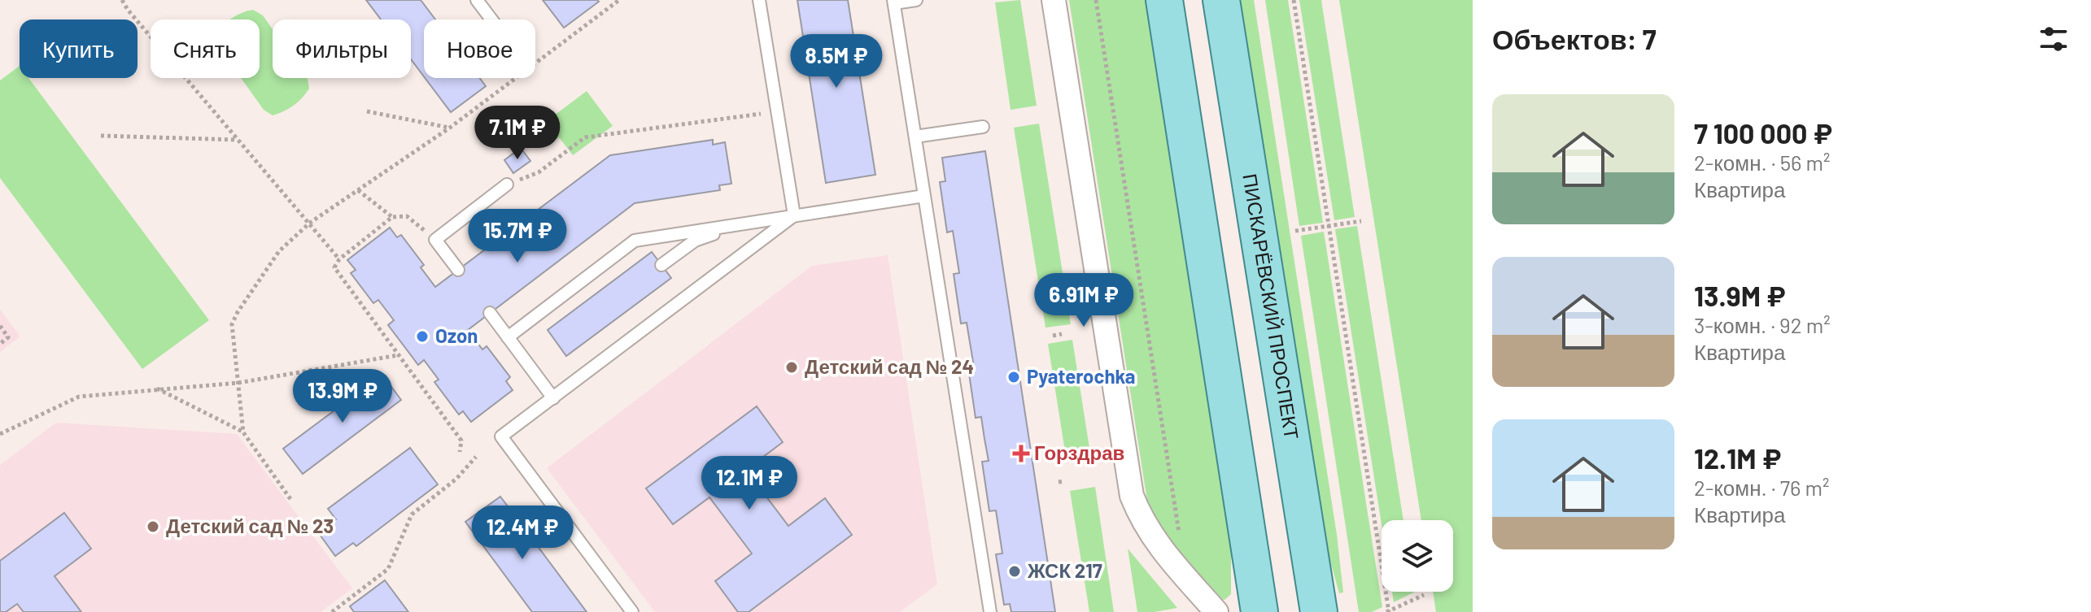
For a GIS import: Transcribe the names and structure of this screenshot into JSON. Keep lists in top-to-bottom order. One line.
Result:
{"streets":{"main road":["ПИСКАРЁВСКИЙ ПРОСПЕКТ"]},"places":{"other":["Ozon","Детский сад № 24","Pyaterochka","Детский сад № 23","ЖСК 217"],"health":["Горздрав"]},"page":{"heading":"Объектов: 7","chip":["Купить","Снять","Фильтры","Новое"],"price":["8.5M ₽","7.1M ₽","15.7M ₽","6.91M ₽","13.9M ₽","12.1M ₽","12.4M ₽"],"list":[{"name":"7 100 000 ₽","note":"2-комн. · 56 m² · Квартира"},{"name":"13.9M ₽","note":"3-комн. · 92 m² · Квартира"},{"name":"12.1M ₽","note":"2-комн. · 76 m² · Квартира"}]}}
